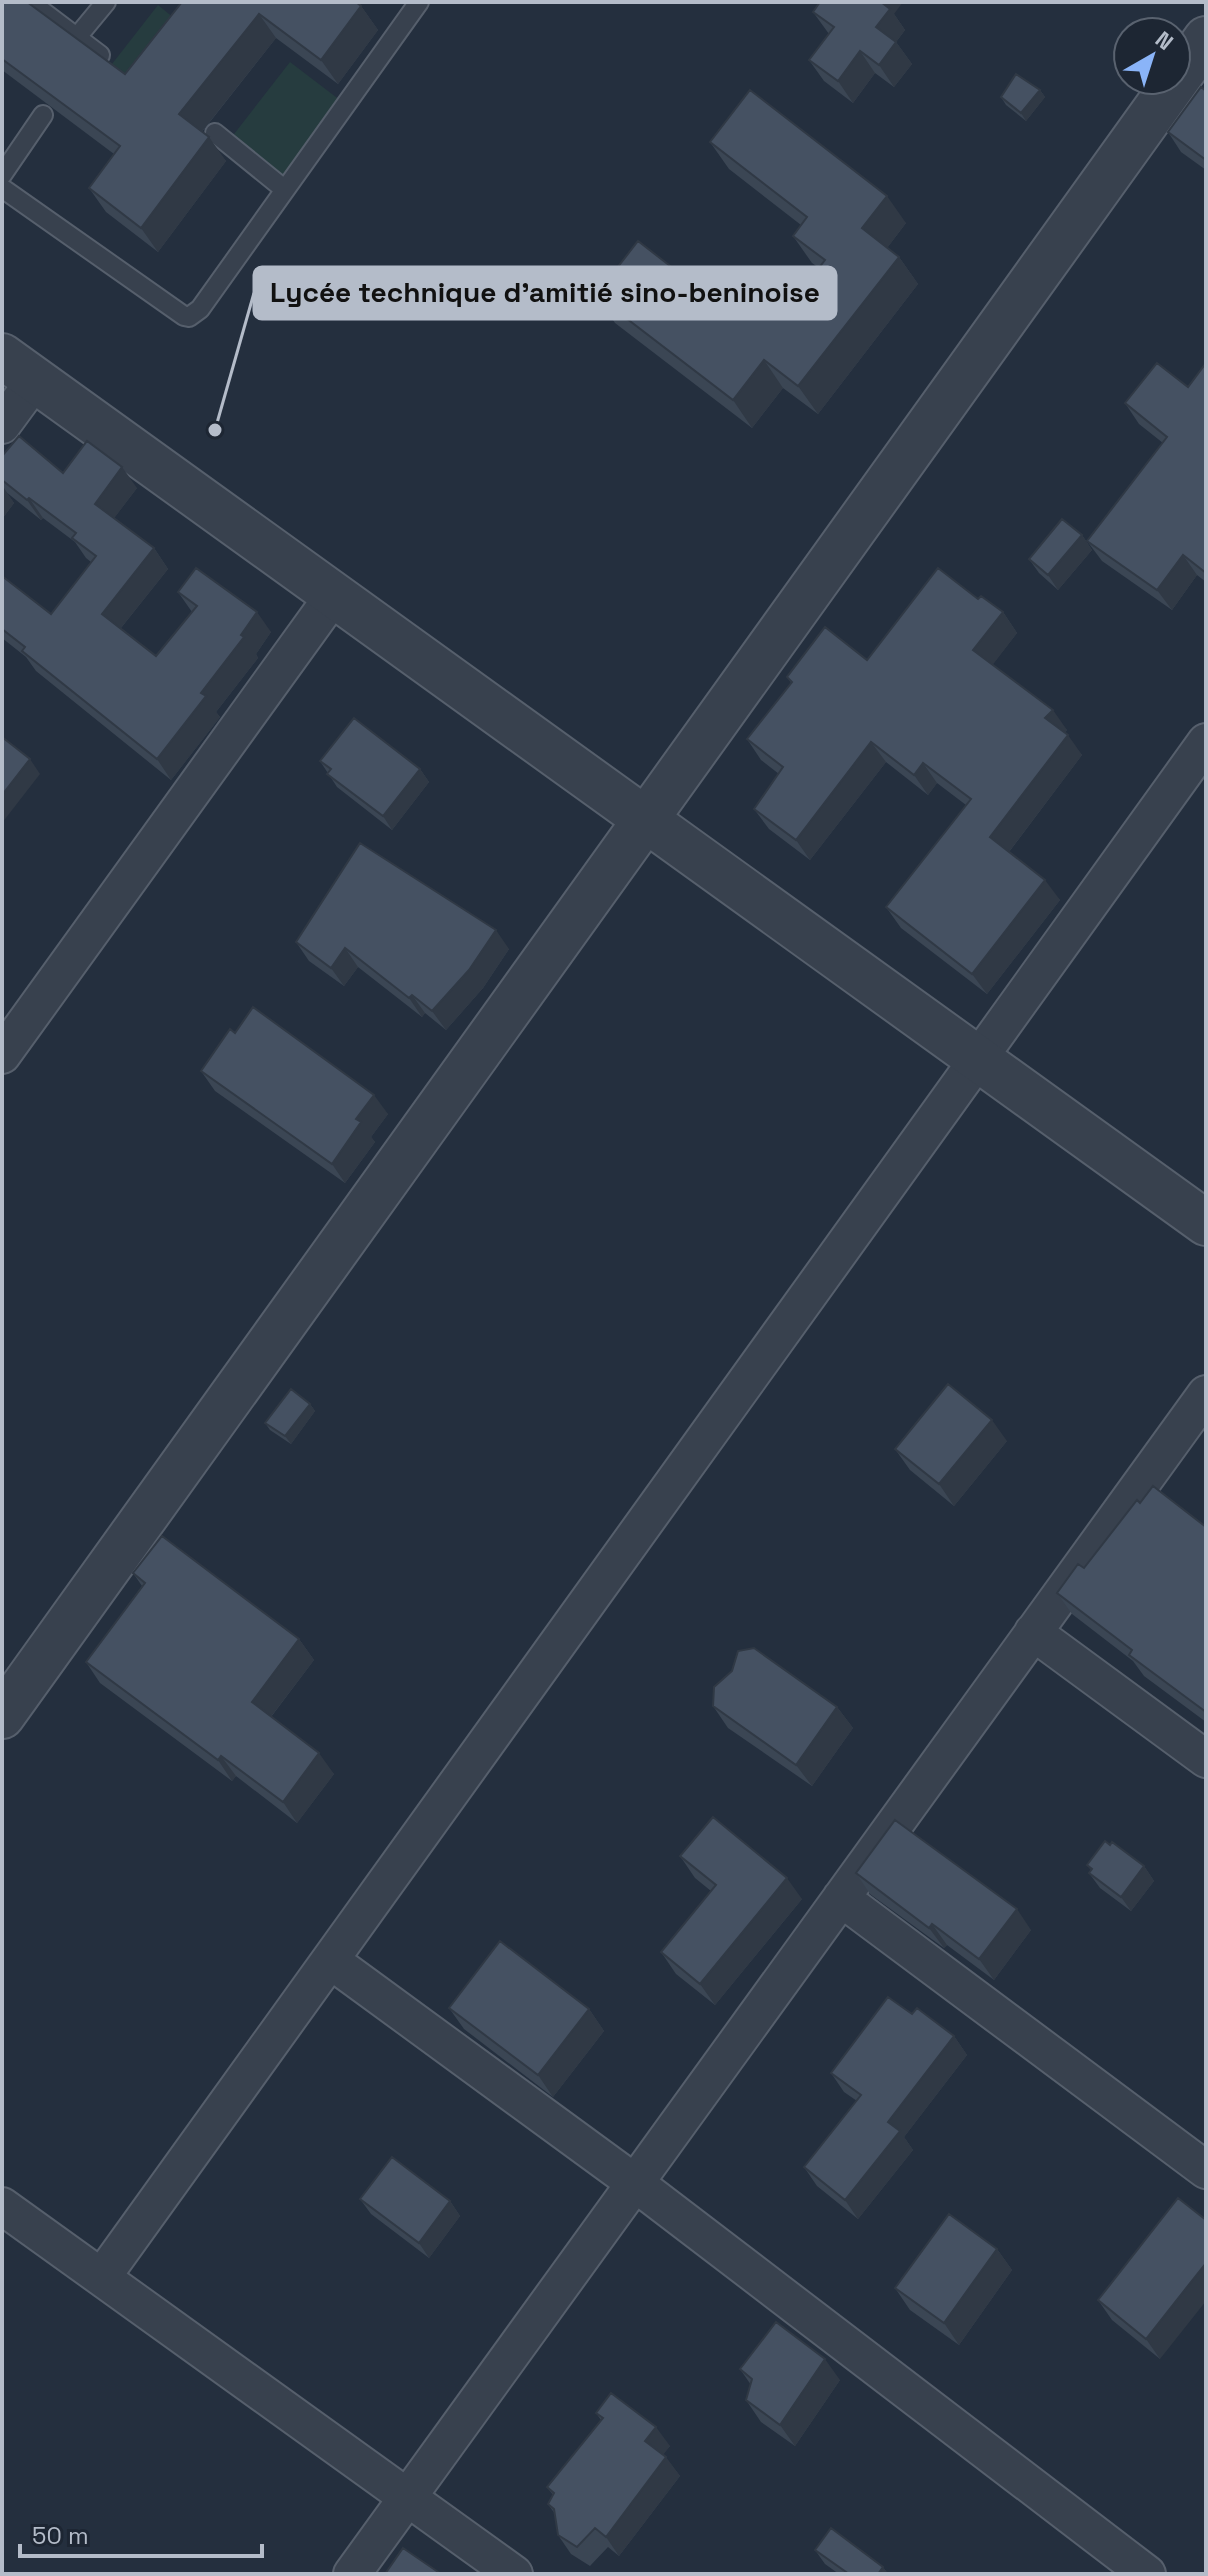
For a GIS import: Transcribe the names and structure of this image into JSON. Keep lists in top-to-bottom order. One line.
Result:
{"places":["Lycée technique d’amitié sino-beninoise"],"scale_bar":"50 m","north":"top right"}
